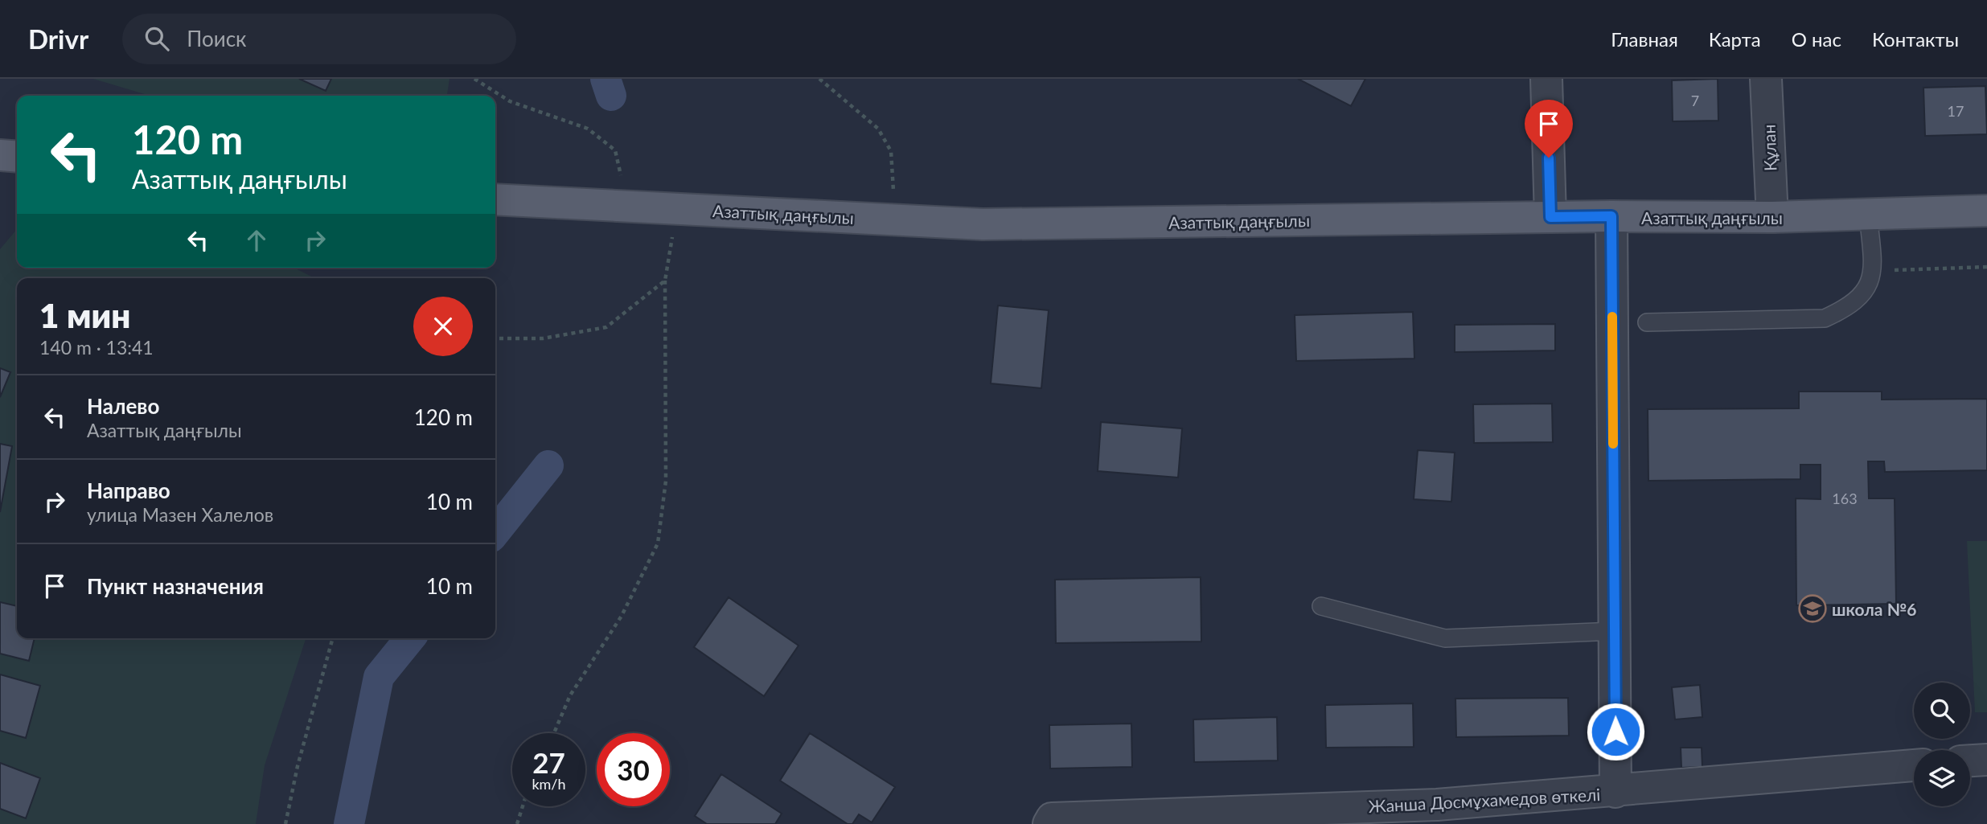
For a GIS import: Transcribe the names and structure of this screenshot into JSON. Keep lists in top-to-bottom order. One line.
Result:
{"streets":{"main road":["Азаттық даңғылы"],"street":["Құлан","Жанша Досмұхамедов өткелі"]},"crossings":[["Құлан","Азаттық даңғылы"]],"places":{"school or university":["школа №6"]},"house_numbers":["7","17","163"],"page":{"header":"Drivr","search":"Поиск","nav":["Главная","Карта","О нас","Контакты"],"turn":["120 m","Азаттық даңғылы"],"heading":["1 мин","140 m · 13:41"],"list":[{"name":"Налево","note":"Азаттық даңғылы","value":"120 m"},{"name":"Направо","note":"улица Мазен Халелов","value":"10 m"},{"name":"Пункт назначения","value":"10 m"}],"speed":"27 km/h","limit":"30"}}
